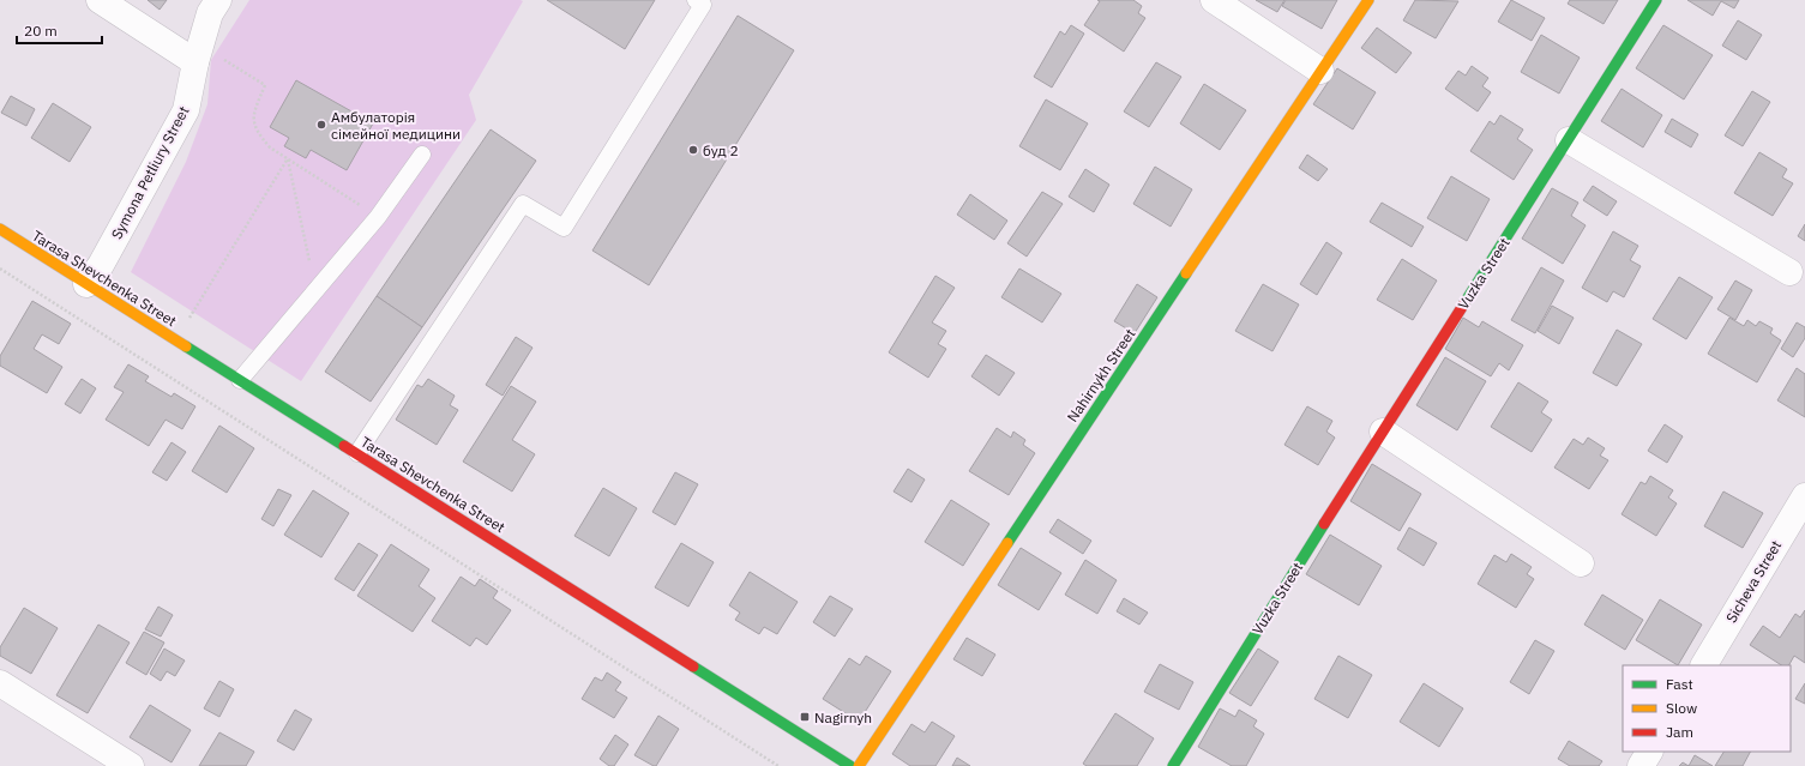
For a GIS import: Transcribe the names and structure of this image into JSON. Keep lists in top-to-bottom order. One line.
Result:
{"streets":{"street":["Symona Petliury Street","Vuzka Street","Tarasa Shevchenka Street","Nahirnykh Street","Sicheva Street"]},"crossings":[["Symona Petliury Street","Tarasa Shevchenka Street"]],"places":{"other":["Амбулаторія сімейної медицини","буд 2"],"transit":["Nagirnyh"]},"legend":["Fast","Slow","Jam"],"scale_bar":"20 m"}
